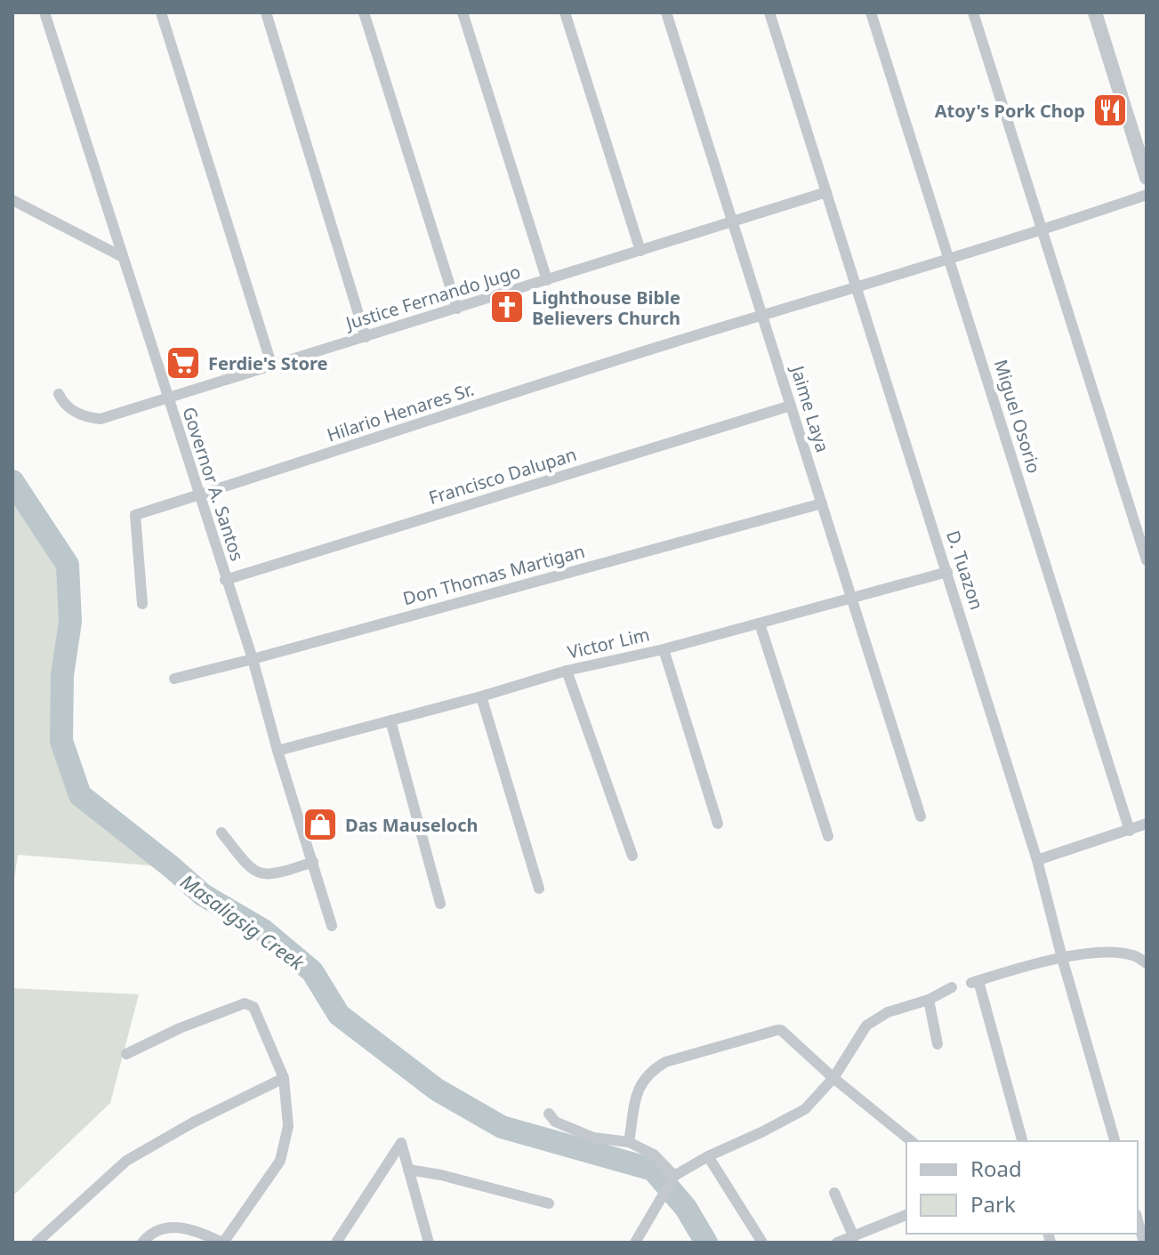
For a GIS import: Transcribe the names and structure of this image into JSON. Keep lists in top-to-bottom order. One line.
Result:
{"streets":{"street":["Justice Fernando Jugo","Jaime Laya","Hilario Henares Sr.","Miguel Osorio","Francisco Dalupan","Governor A. Santos","D. Tuazon","Don Thomas Martigan","Victor Lim"]},"crossings":[["Justice Fernando Jugo","Jaime Laya"],["Justice Fernando Jugo","Governor A. Santos"],["Justice Fernando Jugo","D. Tuazon"],["Jaime Laya","Hilario Henares Sr."],["Jaime Laya","Francisco Dalupan"],["Jaime Laya","Don Thomas Martigan"],["Jaime Laya","Victor Lim"],["Hilario Henares Sr.","Miguel Osorio"],["Hilario Henares Sr.","Governor A. Santos"],["Hilario Henares Sr.","D. Tuazon"],["Francisco Dalupan","Governor A. Santos"],["Governor A. Santos","Don Thomas Martigan"],["Governor A. Santos","Victor Lim"],["D. Tuazon","Victor Lim"]],"water":["Masaligsig Creek"],"places":{"restaurant":["Atoy's Pork Chop"],"church":["Lighthouse Bible Believers Church"],"supermarket":["Ferdie's Store"],"shop":["Das Mauseloch"]},"legend":["Road","Park"]}
